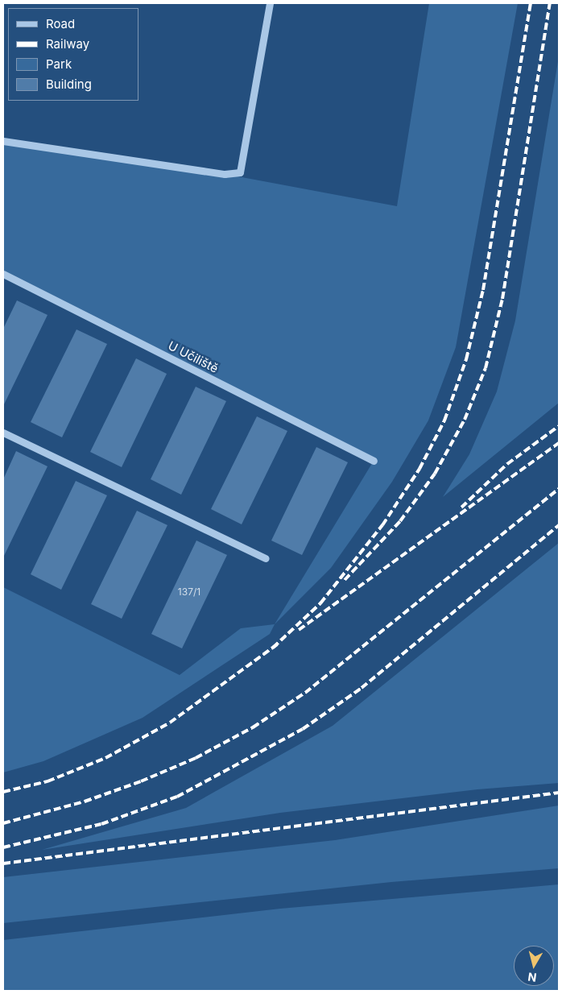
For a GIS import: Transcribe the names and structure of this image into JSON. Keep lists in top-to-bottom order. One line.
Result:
{"streets":{"lane":["U Učiliště"]},"house_numbers":["137/1"],"legend":["Road","Railway","Park","Building"],"north":"bottom"}
